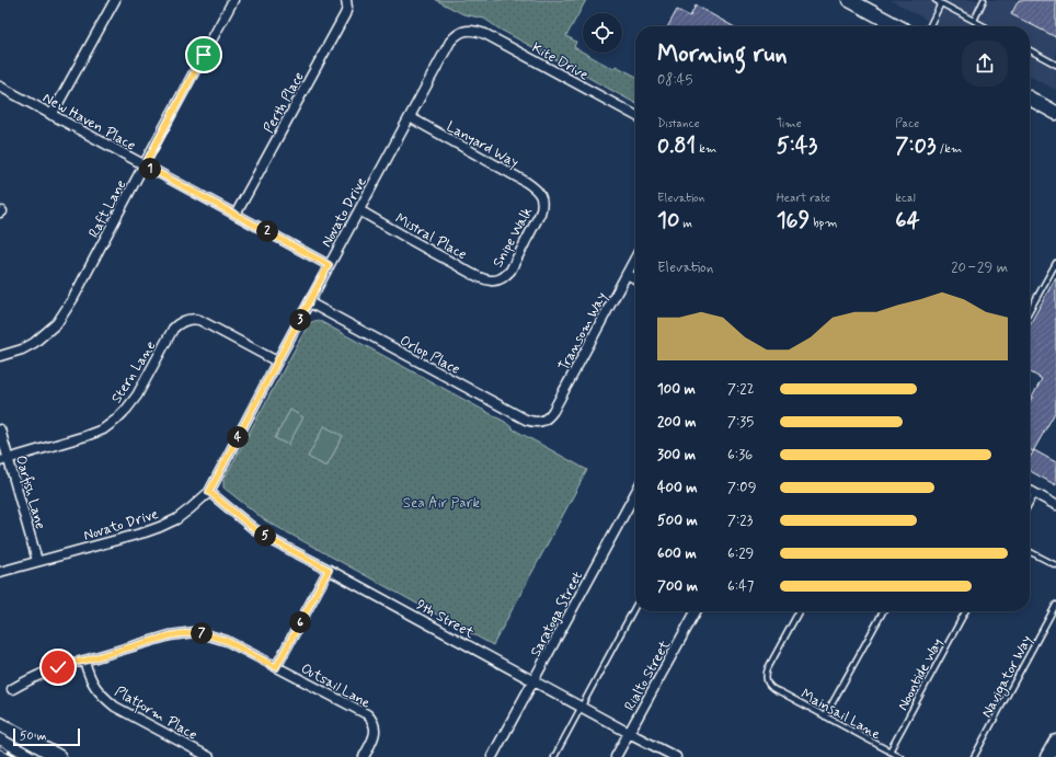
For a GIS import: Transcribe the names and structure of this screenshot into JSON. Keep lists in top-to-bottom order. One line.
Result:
{"streets":{"street":["Kite Drive","Perth Place","New Haven Place","Lanyard Way","Raft Lane","Novato Drive","Mistral Place","Snipe Walk","Transom Way","Orlop Place","Stern Lane","Oarfish Lane","Saratoga Street","9th Street","Rialto Street","Outsail Lane","Platform Place"],"lane":["Noontide Way","Navigator Way","Mainsail Lane"]},"crossings":[["Kite Drive","Novato Drive"],["Perth Place","New Haven Place"],["New Haven Place","Raft Lane"],["New Haven Place","Novato Drive"],["Lanyard Way","Novato Drive"],["Lanyard Way","Snipe Walk"],["Novato Drive","Mistral Place"],["Novato Drive","Orlop Place"],["Novato Drive","Stern Lane"],["Novato Drive","Oarfish Lane"],["Novato Drive","9th Street"],["Mistral Place","Snipe Walk"],["Transom Way","Orlop Place"],["Stern Lane","Oarfish Lane"],["Saratoga Street","9th Street"],["9th Street","Rialto Street"],["Noontide Way","Mainsail Lane"],["Outsail Lane","Platform Place"]],"parks":["Sea Air Park"],"scale_bar":"50 m","page":{"heading":["Morning run","08:45"],"stats":[["Distance","0.81 km"],["Time","5:43"],["Pace","7:03 /km"],["Elevation","10 m"],["Heart rate","169 bpm"],["kcal","64"]],"pins":["1","2","3","4","5","6","7"],"chart":["Elevation","20–29 m"],"list":[{"name":"100 m","note":"7:22"},{"name":"200 m","note":"7:35"},{"name":"300 m","note":"6:36"},{"name":"400 m","note":"7:09"},{"name":"500 m","note":"7:23"},{"name":"600 m","note":"6:29"},{"name":"700 m","note":"6:47"}],"scale":"50 m"}}
